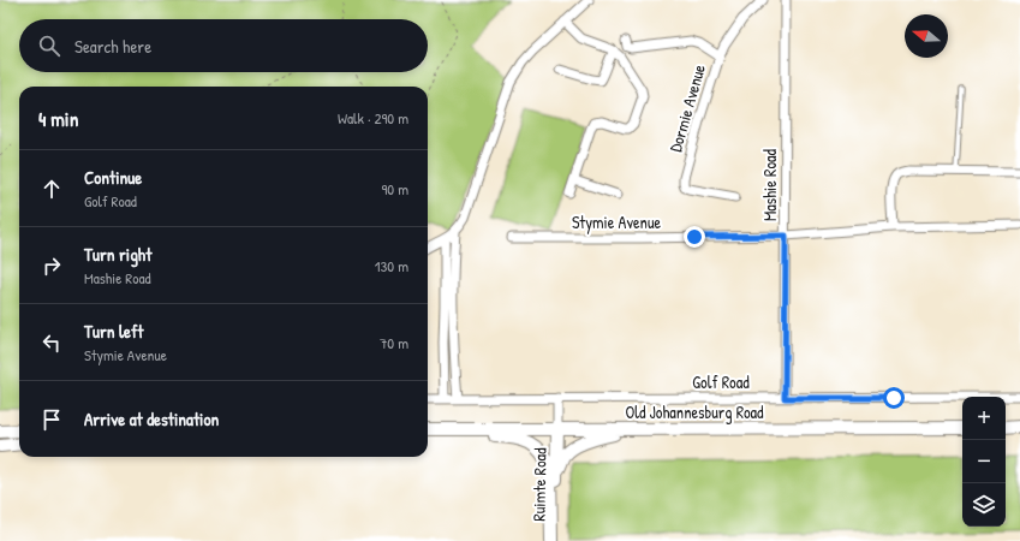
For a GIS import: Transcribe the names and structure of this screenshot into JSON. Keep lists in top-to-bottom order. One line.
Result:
{"streets":{"main road":["Old Johannesburg Road","Ruimte Road"],"street":["Dormie Avenue","Mashie Road","Stymie Avenue","Golf Road"]},"crossings":[["Mashie Road","Stymie Avenue"],["Mashie Road","Golf Road"],["Old Johannesburg Road","Ruimte Road"]],"north":"left","page":{"search":"Search here","heading":["4 min","Walk · 290 m"],"list":[["Continue","Golf Road","90 m"],["Turn right","Mashie Road","130 m"],["Turn left","Stymie Avenue","70 m"],"Arrive at destination"],"map_buttons":["+","−"]}}
